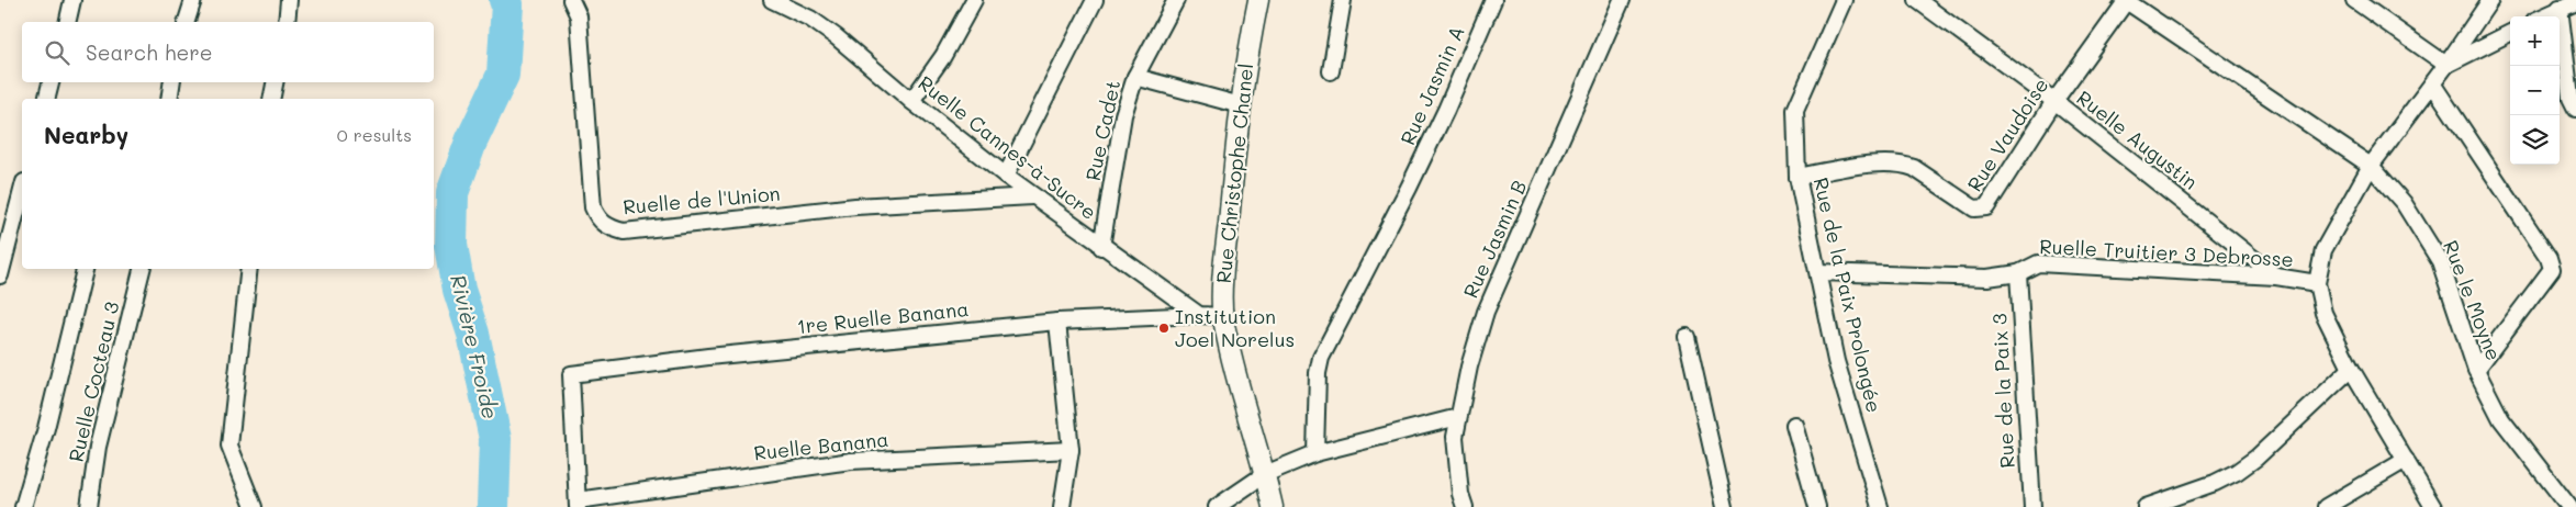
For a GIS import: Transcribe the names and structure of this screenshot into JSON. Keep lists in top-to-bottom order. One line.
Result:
{"streets":{"street":["Rue Jasmin A","Rue Cadet","Rue Vaudoise","Ruelle Augustin","Ruelle Cannes-à-Sucre","Rue Christophe Chanel","Ruelle de l'Union","Rue Jasmin B","Ruelle Truitier 3 Debrosse","Rue de la Paix Prolongée","Rue le Moyne","1re Ruelle Banana","Ruelle Cocteau 3","Rue de la Paix 3","Ruelle Banana"]},"crossings":[["Rue Cadet","Ruelle Cannes-à-Sucre"],["Rue Vaudoise","Ruelle Augustin"],["Rue Vaudoise","Rue de la Paix Prolongée"],["Rue Vaudoise","Rue le Moyne"],["Ruelle Augustin","Ruelle Truitier 3 Debrosse"],["Ruelle Cannes-à-Sucre","Ruelle de l'Union"],["Ruelle Cannes-à-Sucre","1re Ruelle Banana"],["Ruelle Truitier 3 Debrosse","Rue de la Paix Prolongée"],["Ruelle Truitier 3 Debrosse","Rue de la Paix 3"],["1re Ruelle Banana","Ruelle Banana"]],"water":["Rivière Froide"],"places":["Institution Joel Norelus"],"page":{"map_buttons":["+","−"],"search":"Search here","heading":["Nearby","0 results"]}}
